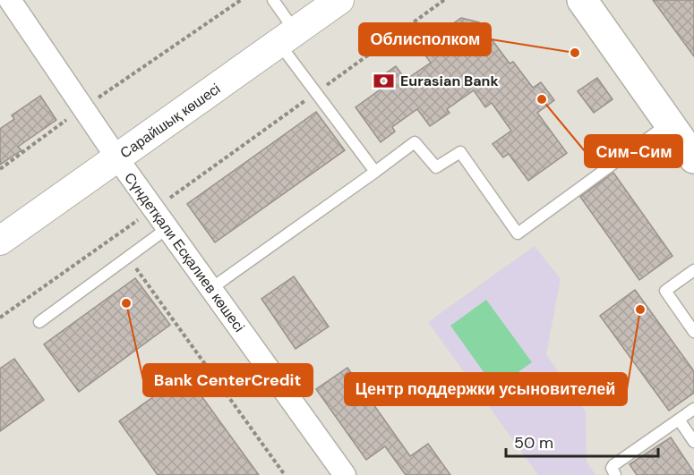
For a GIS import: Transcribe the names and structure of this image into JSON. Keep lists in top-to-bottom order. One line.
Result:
{"streets":{"street":["Сарайшық көшесі","Сүндетқали Есқалиев көшесі"]},"crossings":[["Сарайшық көшесі","Сүндетқали Есқалиев көшесі"]],"places":{"other":["Облисполком","Сим-Сим","Bank CenterCredit","Центр поддержки усыновителей"],"bank":["Eurasian Bank"]},"scale_bar":"50 m"}
